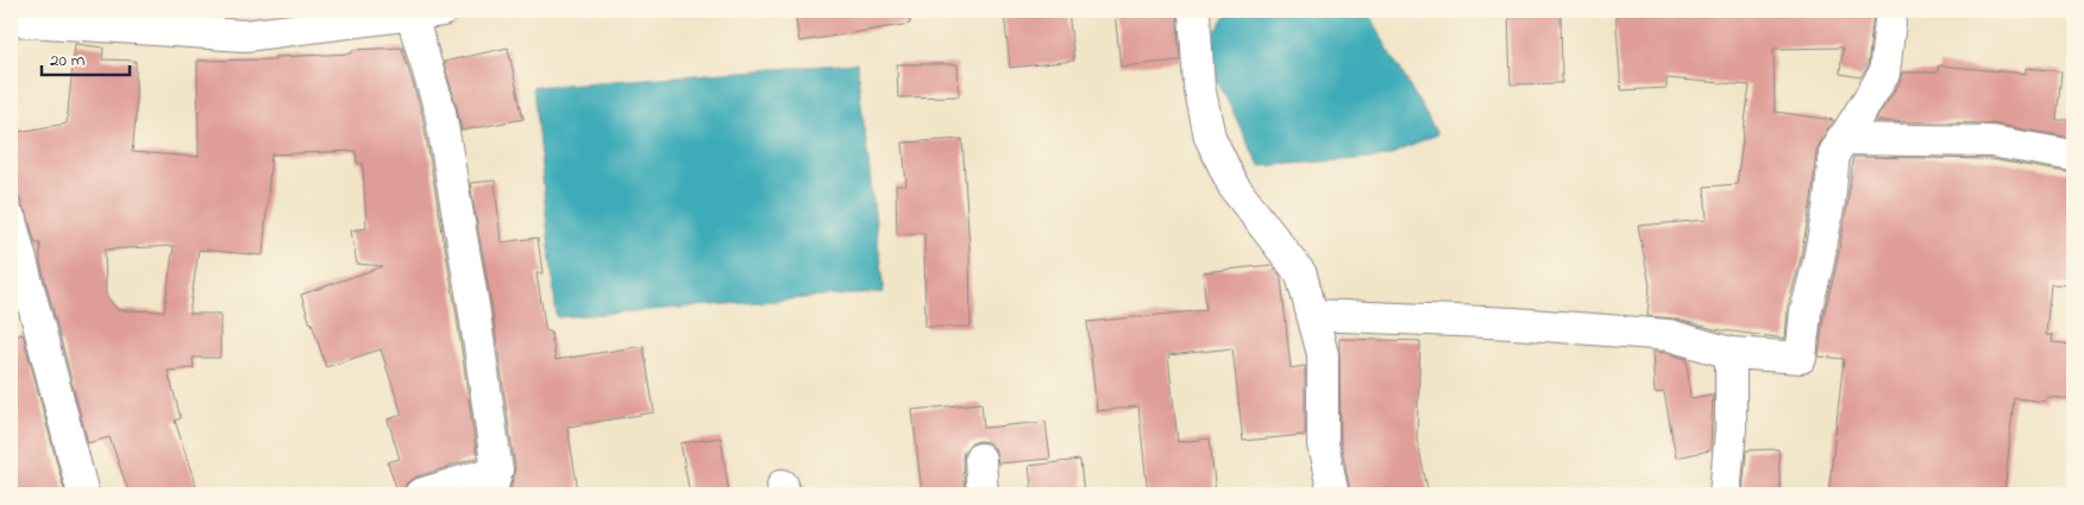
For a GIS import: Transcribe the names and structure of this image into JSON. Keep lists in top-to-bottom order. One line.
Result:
{"scale_bar":"20 m"}
